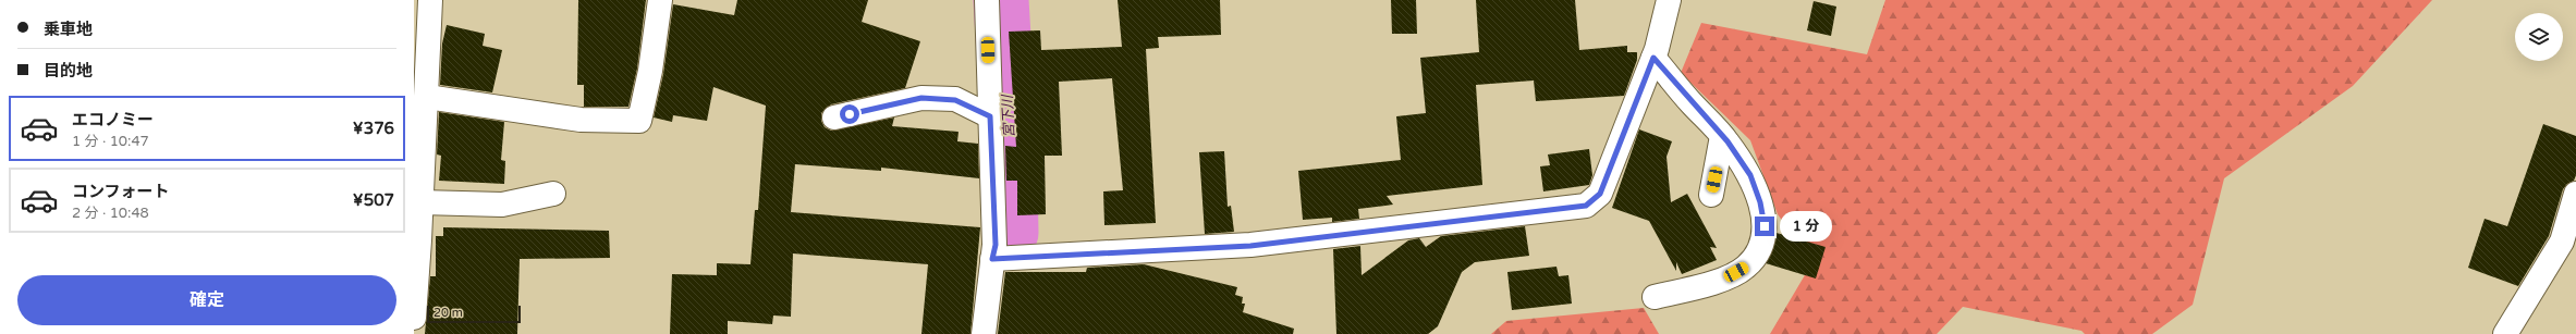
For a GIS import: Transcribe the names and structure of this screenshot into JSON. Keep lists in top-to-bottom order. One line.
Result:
{"water":["宮下川"],"scale_bar":"20 m","page":{"banner":["乗車地","目的地"],"list":[{"name":"エコノミー","note":"1 分 · 10:47","value":"¥376"},{"name":"コンフォート","note":"2 分 · 10:48","value":"¥507"}],"bubble":"1 分","buttons":"確定","scale":"20 m"}}
